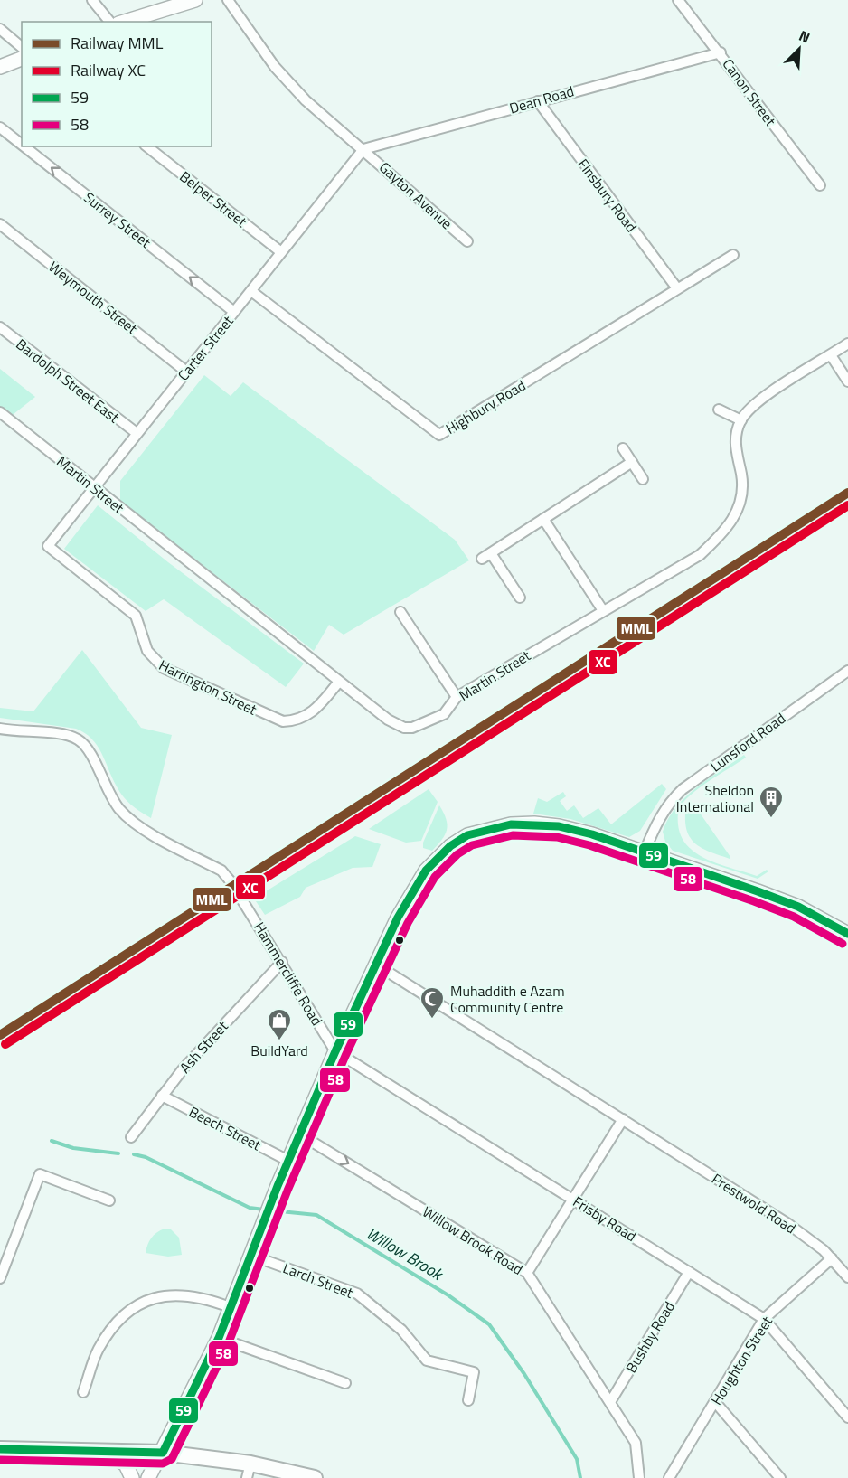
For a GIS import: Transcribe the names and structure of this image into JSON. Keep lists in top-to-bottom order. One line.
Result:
{"streets":{"street":["Canon Street","Dean Road","Gayton Avenue","Finsbury Road","Belper Street","Surrey Street","Weymouth Street","Carter Street","Bardolph Street East","Highbury Road","Martin Street","Harrington Street","Lunsford Road","Hammercliffe Road","Ash Street","Beech Street","Prestwold Road","Frisby Road","Willow Brook Road","Larch Street","Bushby Road","Houghton Street"]},"crossings":[["Canon Street","Dean Road"],["Dean Road","Gayton Avenue"],["Dean Road","Finsbury Road"],["Dean Road","Carter Street"],["Gayton Avenue","Carter Street"],["Finsbury Road","Highbury Road"],["Belper Street","Carter Street"],["Surrey Street","Carter Street"],["Weymouth Street","Carter Street"],["Carter Street","Bardolph Street East"],["Carter Street","Highbury Road"],["Carter Street","Martin Street"],["Carter Street","Harrington Street"],["Martin Street","Harrington Street"],["Hammercliffe Road","Ash Street"],["Hammercliffe Road","Frisby Road"],["Ash Street","Beech Street"],["Prestwold Road","Houghton Street"],["Frisby Road","Bushby Road"],["Frisby Road","Houghton Street"],["Willow Brook Road","Bushby Road"]],"one_way":["Surrey Street","Willow Brook Road"],"water":["Willow Brook"],"places":{"building":["Sheldon International"],"mosque":["Muhaddith e Azam Community Centre"],"shop":["BuildYard"]},"lines":["rail line MML","rail line XC","transit line 59","transit line 58"],"legend":["Railway MML","Railway XC","59","58"],"north":"top right"}
